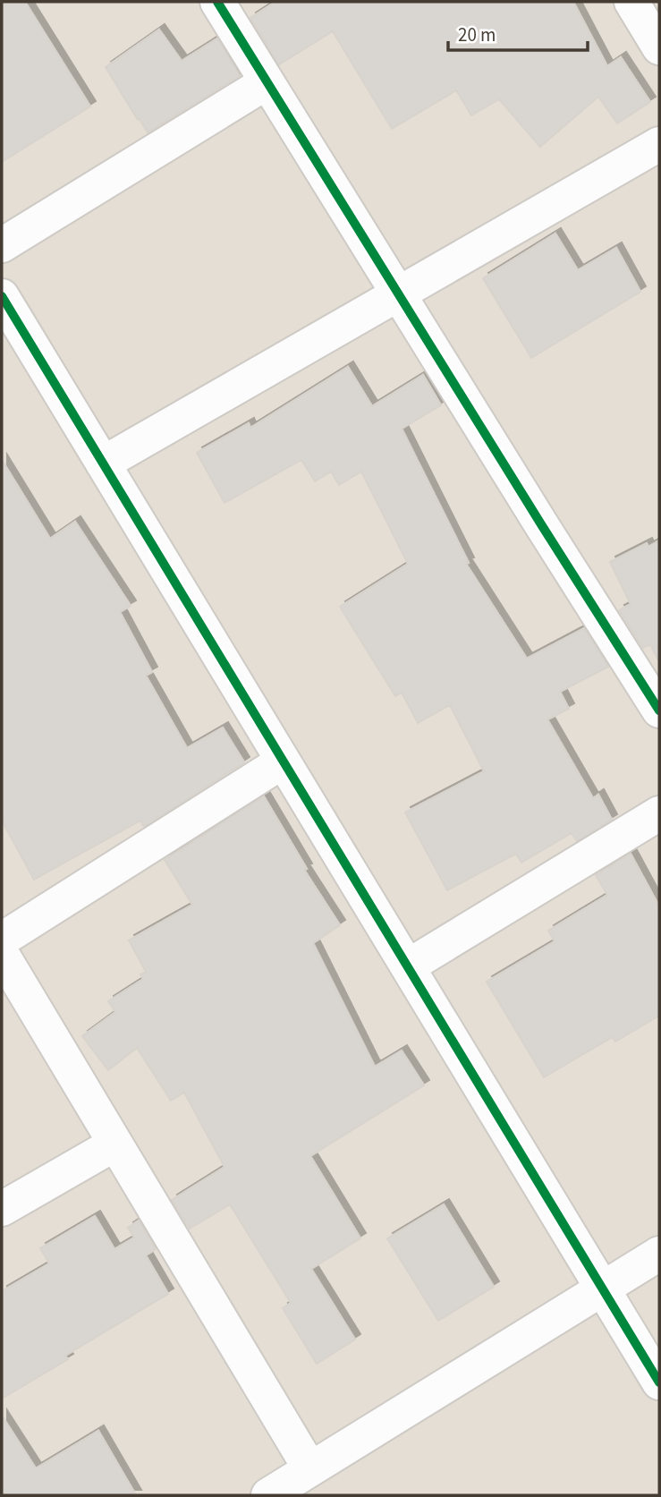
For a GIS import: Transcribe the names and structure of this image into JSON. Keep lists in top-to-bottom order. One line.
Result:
{"scale_bar":"20 m"}
